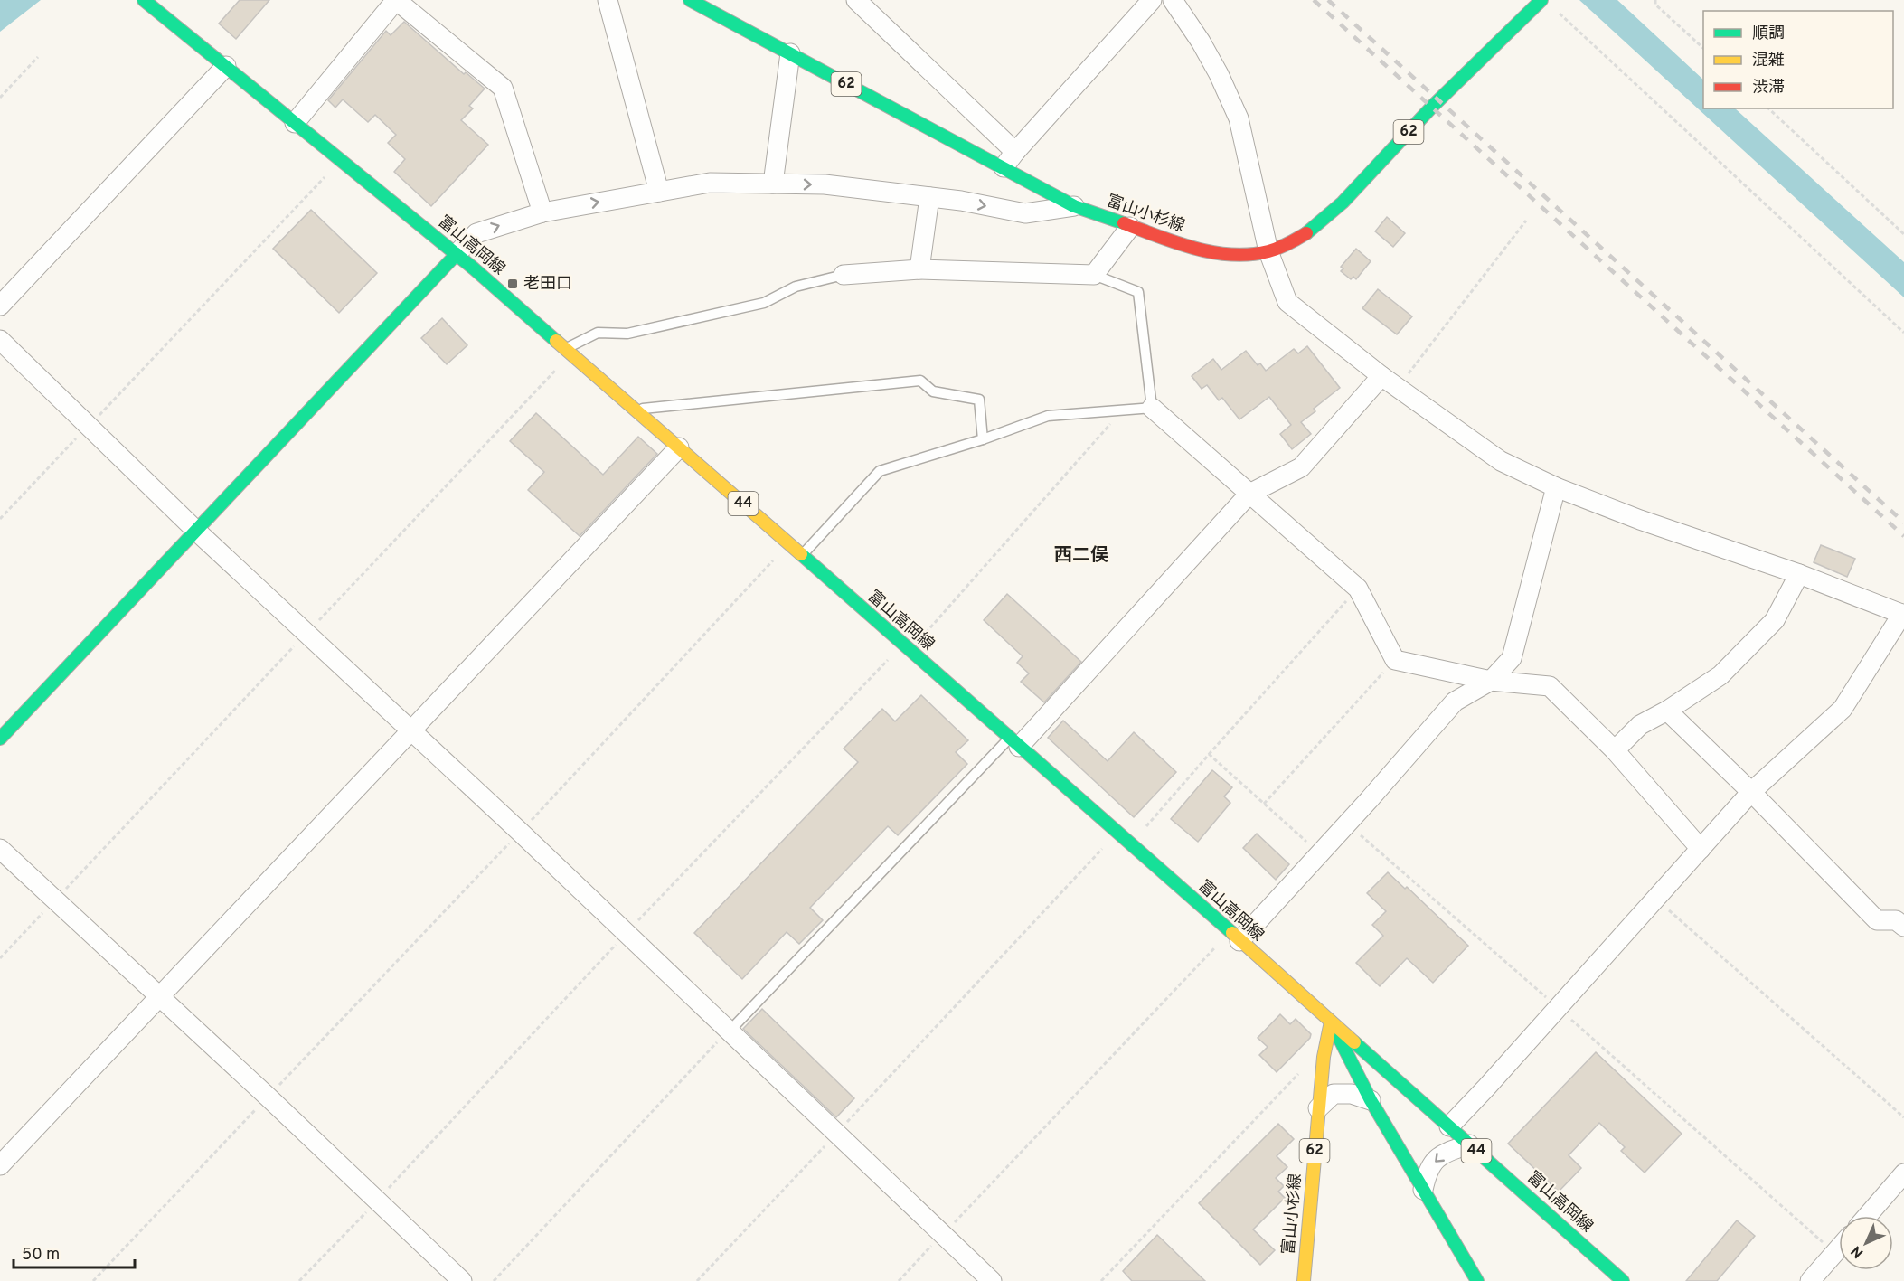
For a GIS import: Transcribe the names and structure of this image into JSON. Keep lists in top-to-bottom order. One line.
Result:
{"streets":{"main road":["62","富山小杉線","富山高岡線","44"]},"crossings":[["富山小杉線","富山高岡線"]],"districts":["西二俣"],"places":{"transit":["老田口"]},"legend":["順調","混雑","渋滞"],"scale_bar":"50 m","north":"bottom left"}
